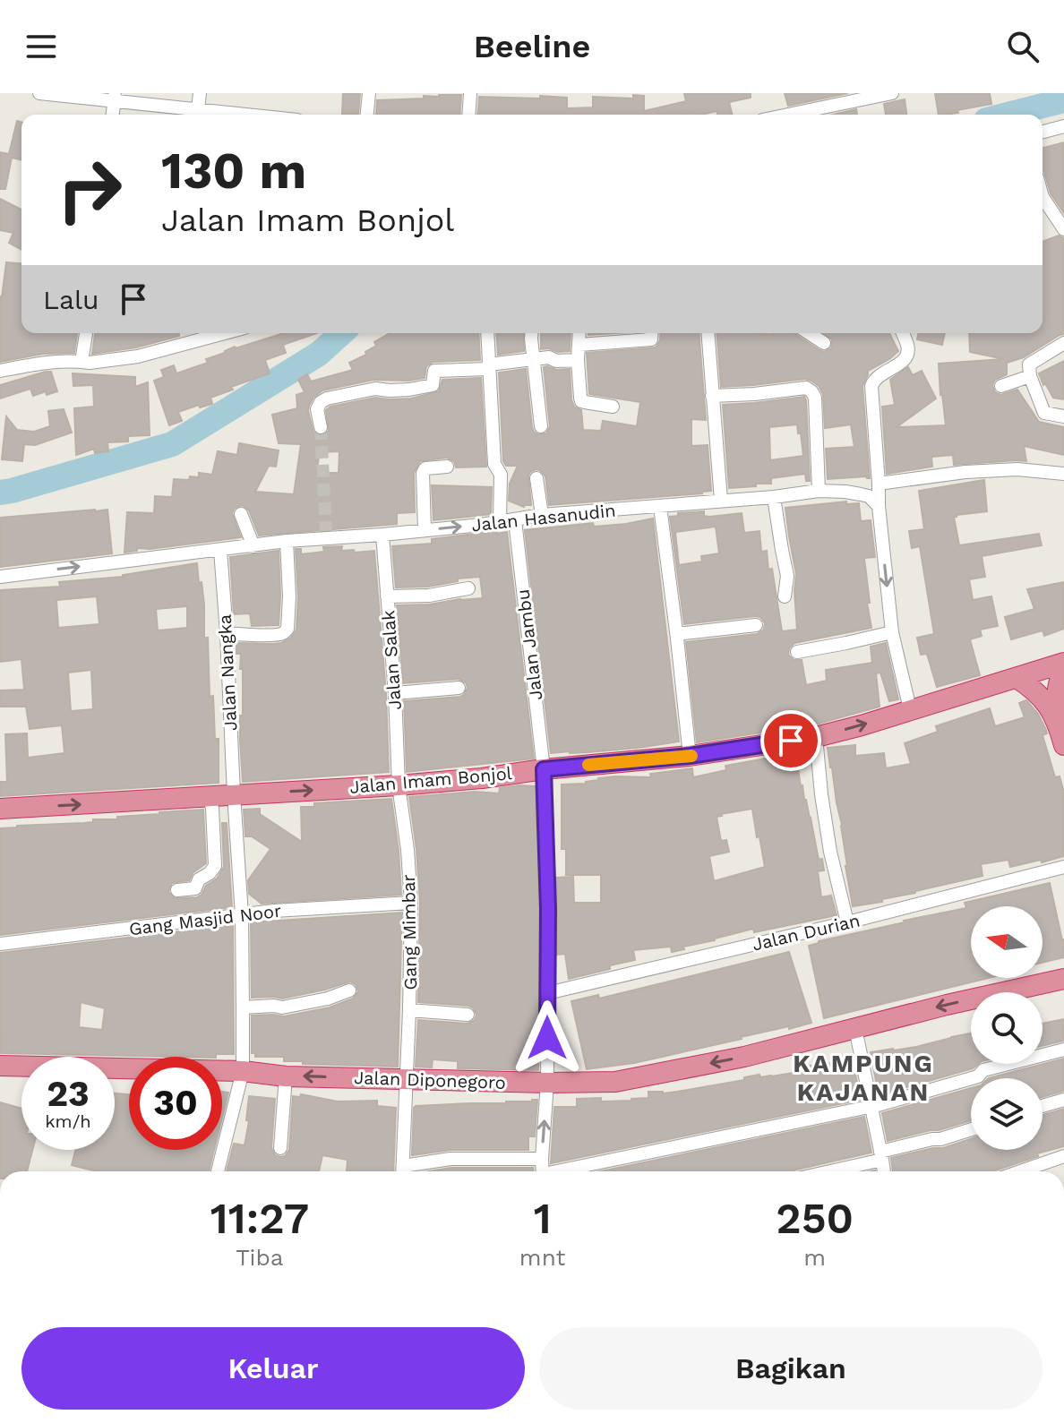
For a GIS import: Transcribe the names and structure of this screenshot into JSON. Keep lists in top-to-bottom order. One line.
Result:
{"streets":{"highway":["Jalan Imam Bonjol","Jalan Diponegoro"],"street":["Jalan Hasanudin","Jalan Jambu","Jalan Salak","Jalan Nangka","Gang Masjid Noor","Gang Mimbar","Jalan Durian"]},"crossings":[["Jalan Hasanudin","Jalan Jambu"],["Jalan Hasanudin","Jalan Salak"],["Jalan Hasanudin","Jalan Nangka"],["Jalan Jambu","Jalan Imam Bonjol"],["Jalan Jambu","Jalan Durian"],["Jalan Jambu","Jalan Diponegoro"],["Jalan Salak","Jalan Imam Bonjol"],["Jalan Salak","Gang Mimbar"],["Jalan Nangka","Jalan Imam Bonjol"],["Jalan Nangka","Gang Masjid Noor"],["Jalan Nangka","Jalan Diponegoro"],["Jalan Imam Bonjol","Gang Mimbar"],["Gang Masjid Noor","Gang Mimbar"],["Gang Mimbar","Jalan Diponegoro"]],"one_way":["Jalan Imam Bonjol","Jalan Diponegoro"],"districts":["KAMPUNG KAJANAN"],"north":"left","page":{"header":"Beeline","turn":["130 m","Jalan Imam Bonjol"],"then":"Lalu","speed":"23 km/h","limit":"30","eta":["11:27","Tiba","1","mnt","250","m"],"buttons":["Keluar","Bagikan"]}}
